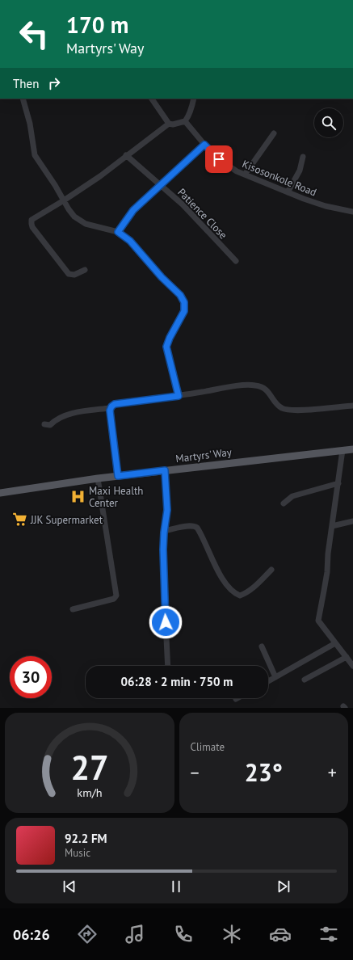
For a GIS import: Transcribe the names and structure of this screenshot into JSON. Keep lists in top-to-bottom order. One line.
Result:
{"streets":{"main road":["Martyrs' Way"],"street":["Kisosonkole Road","Patience Close"]},"places":{"hospital":["Maxi Health Center"],"supermarket":["JJK Supermarket"]},"page":{"turn":["170 m","Martyrs' Way"],"then":"Then","limit":"30","trip":"06:28 · 2 min · 750 m","tile":"Climate","heat":["−","23°","+"],"song":["92.2 FM","Music"],"tabs":"06:26","gauge":["27","km/h"]}}
